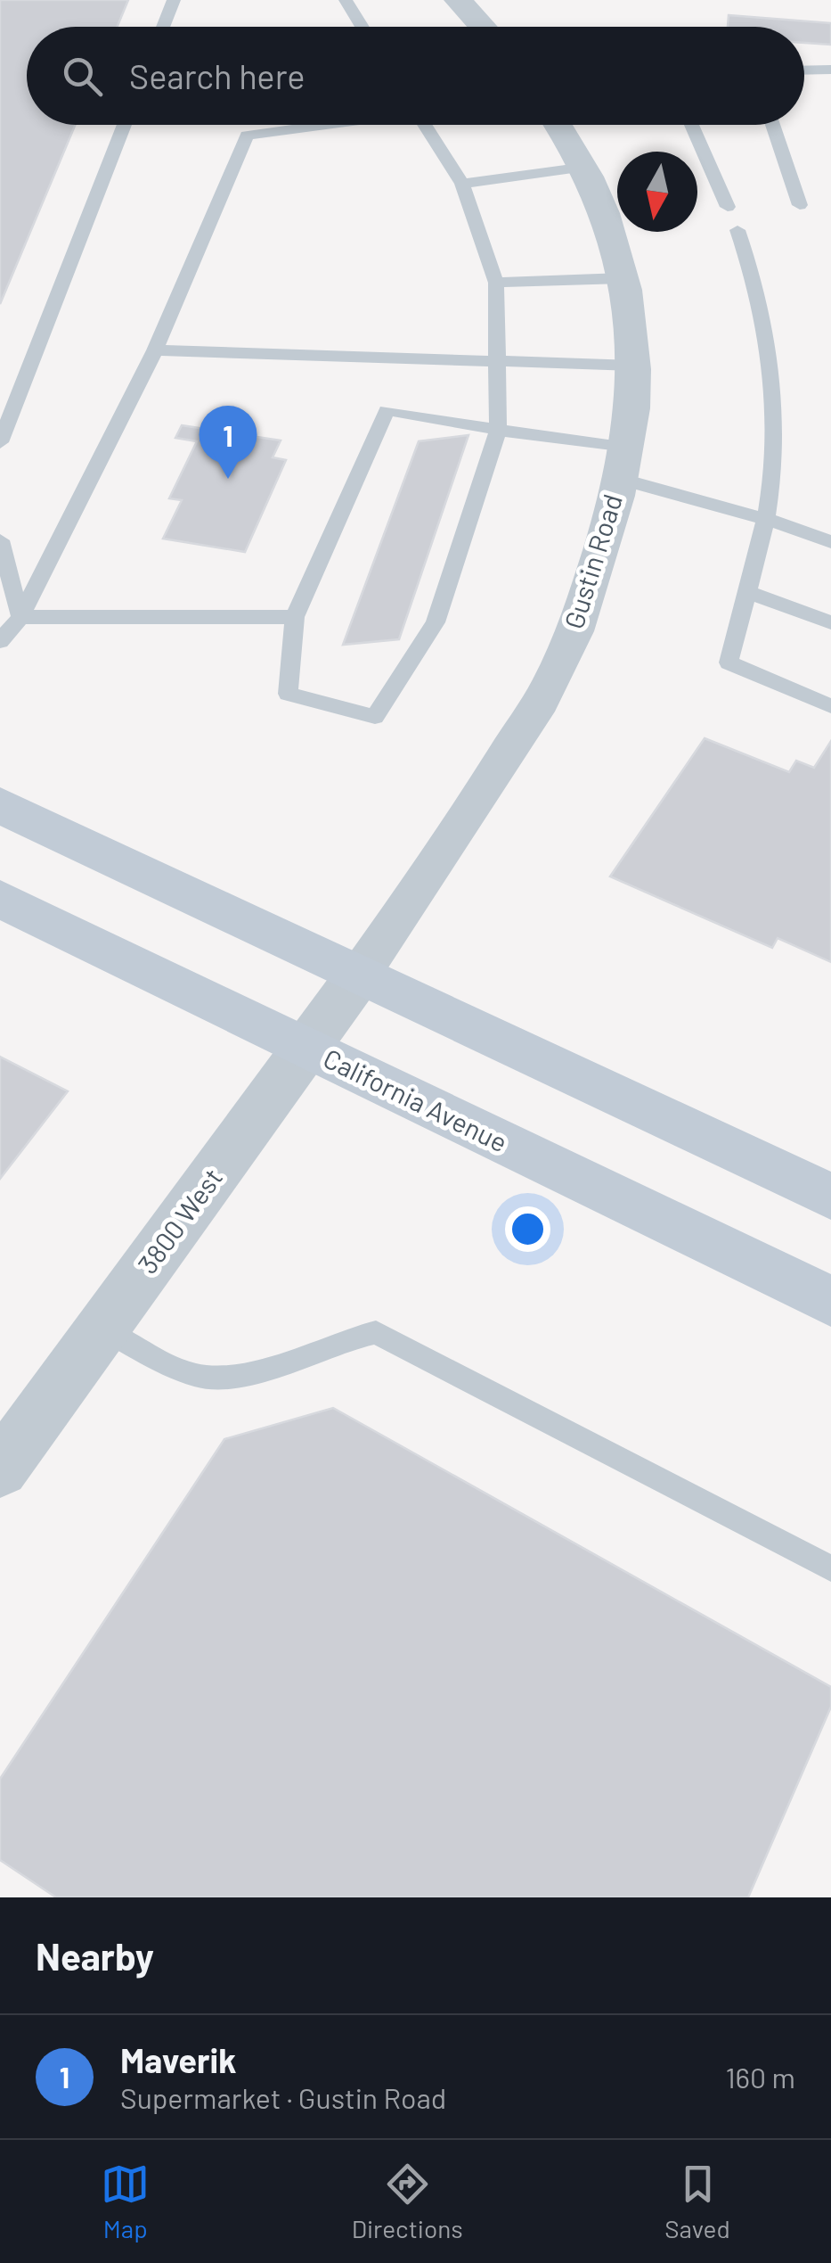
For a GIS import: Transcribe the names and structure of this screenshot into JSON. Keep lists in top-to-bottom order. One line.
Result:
{"streets":{"main road":["California Avenue"],"street":["Gustin Road","3800 West"]},"crossings":[["Gustin Road","3800 West"],["California Avenue","3800 West"]],"north":"bottom","page":{"search":"Search here","pins":"1","heading":"Nearby","list":[{"mark":"1","name":"Maverik","note":"Supermarket · Gustin Road","value":"160 m"}],"nav":["Map","Directions","Saved"]}}
